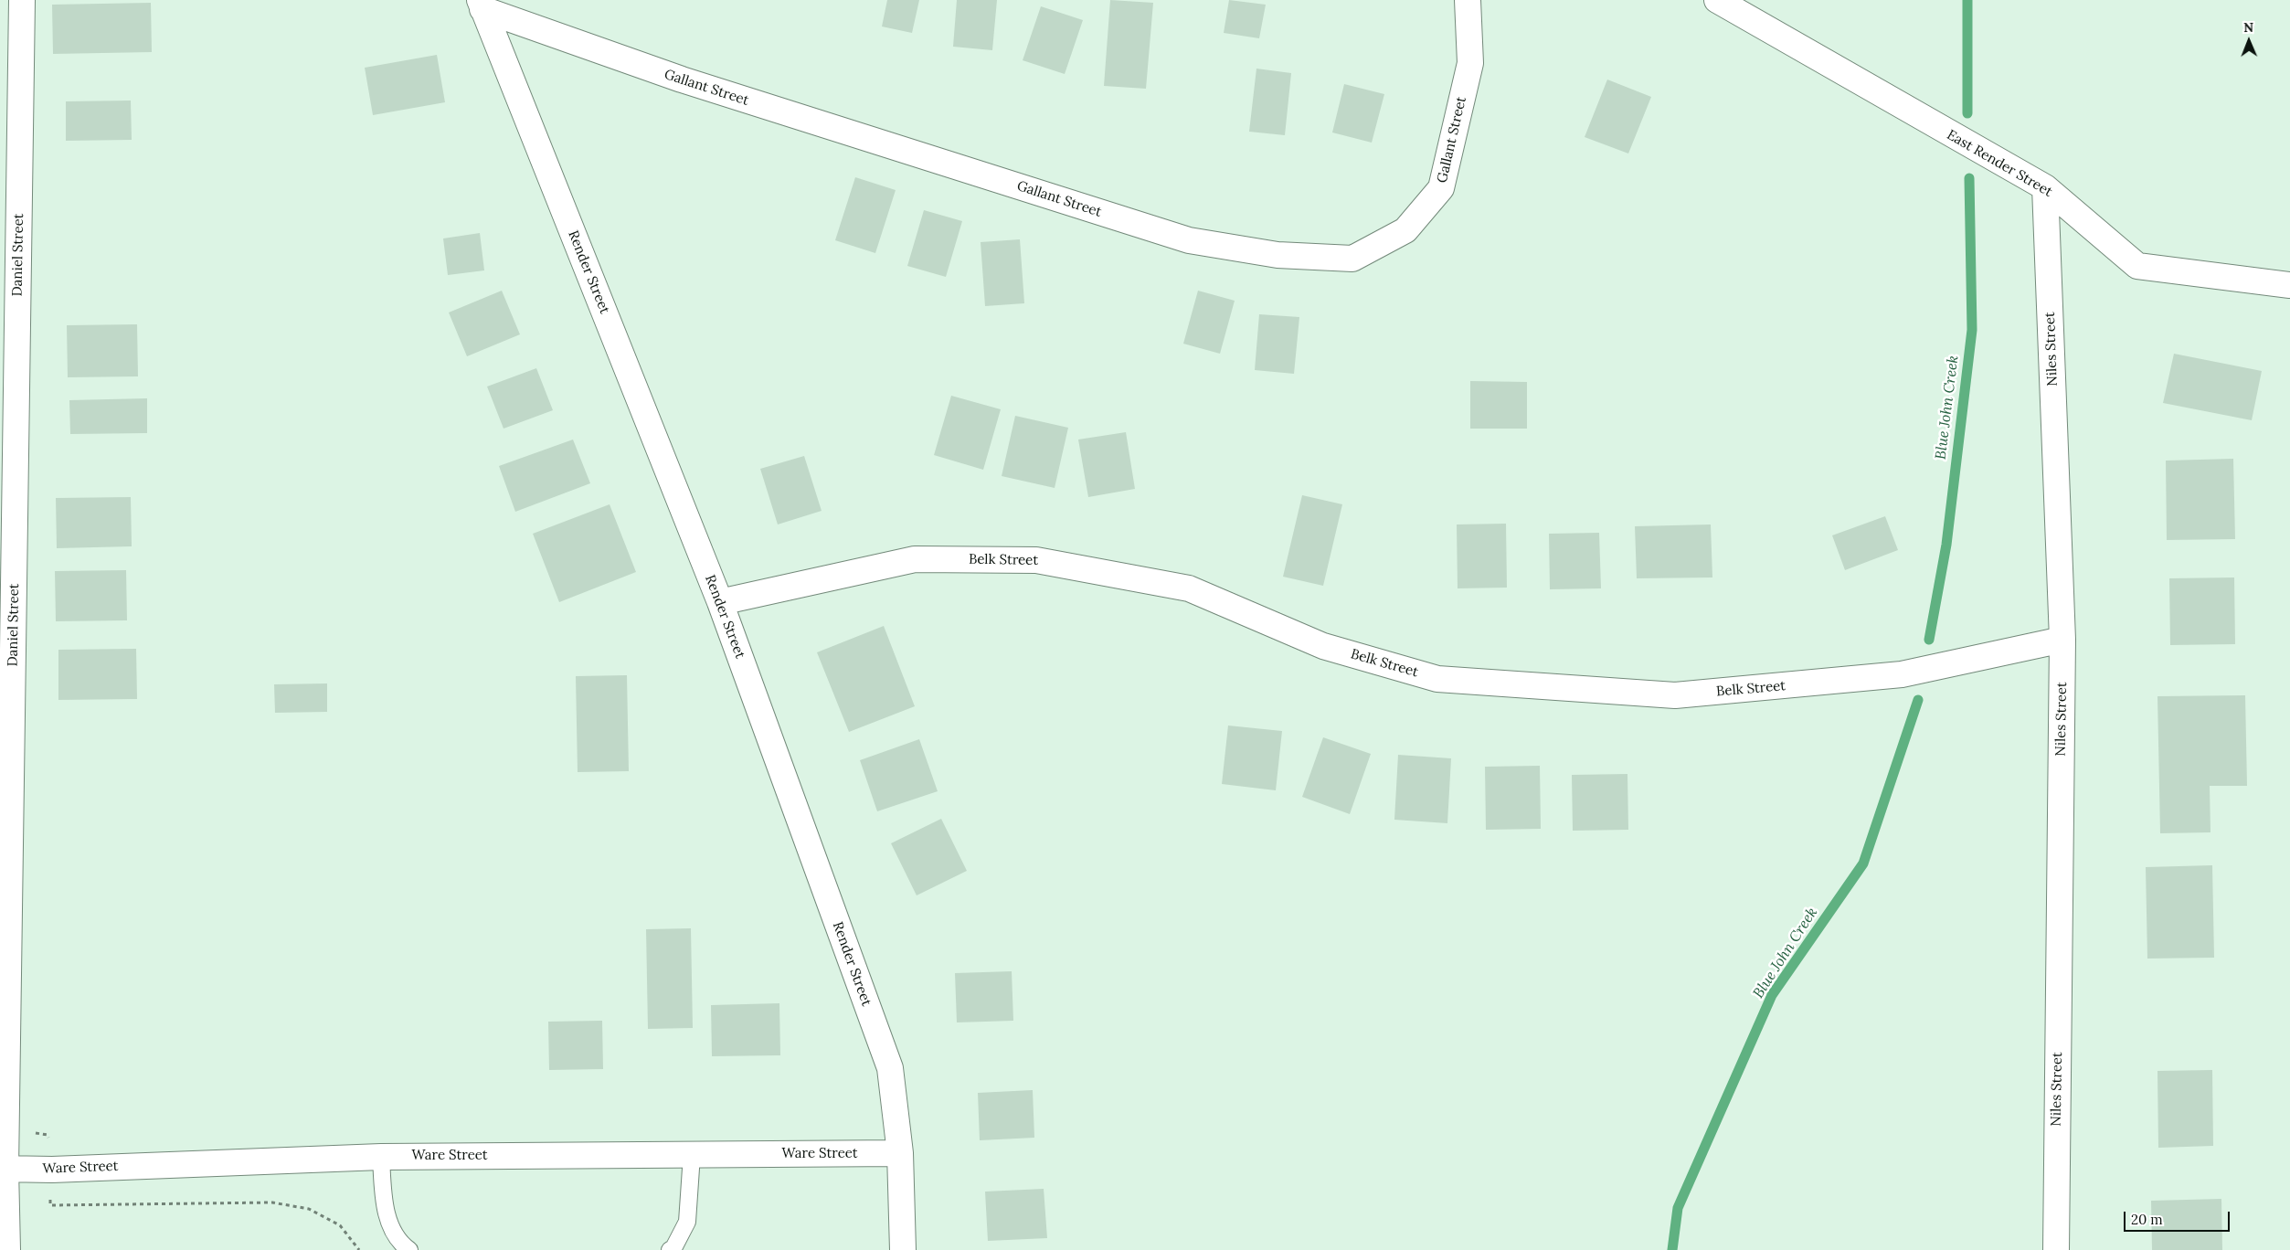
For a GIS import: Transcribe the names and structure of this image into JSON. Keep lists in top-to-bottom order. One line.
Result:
{"streets":{"street":["Gallant Street","East Render Street","Daniel Street","Render Street","Niles Street","Belk Street","Ware Street"]},"crossings":[["Gallant Street","Render Street"],["East Render Street","Niles Street"],["Daniel Street","Ware Street"],["Render Street","Belk Street"],["Render Street","Ware Street"],["Niles Street","Belk Street"]],"water":["Blue John Creek"],"scale_bar":"20 m","north":"top"}
